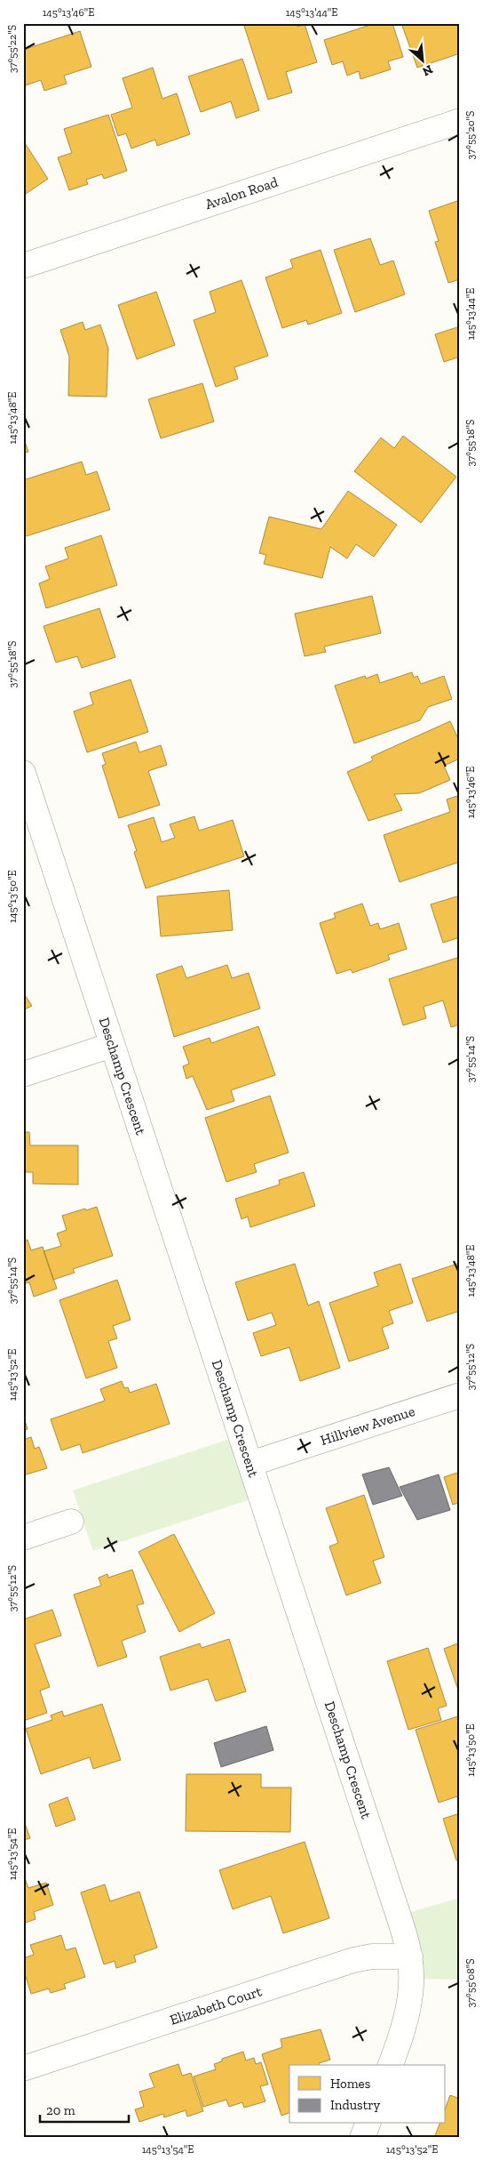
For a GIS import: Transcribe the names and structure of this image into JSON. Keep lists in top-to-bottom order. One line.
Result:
{"streets":{"street":["Avalon Road","Deschamp Crescent","Hillview Avenue","Elizabeth Court"]},"crossings":[["Deschamp Crescent","Hillview Avenue"],["Deschamp Crescent","Elizabeth Court"]],"legend":["Homes","Industry"],"scale_bar":"20 m","north":"bottom right","coordinates":["145°13'46\"E","145°13'44\"E","37°55'22\"S","37°55'20\"S","145°13'48\"E","37°55'18\"S","145°13'50\"E","37°55'14\"S","37°55'12\"S","145°13'52\"E","145°13'54\"E","37°55'08\"S"]}
